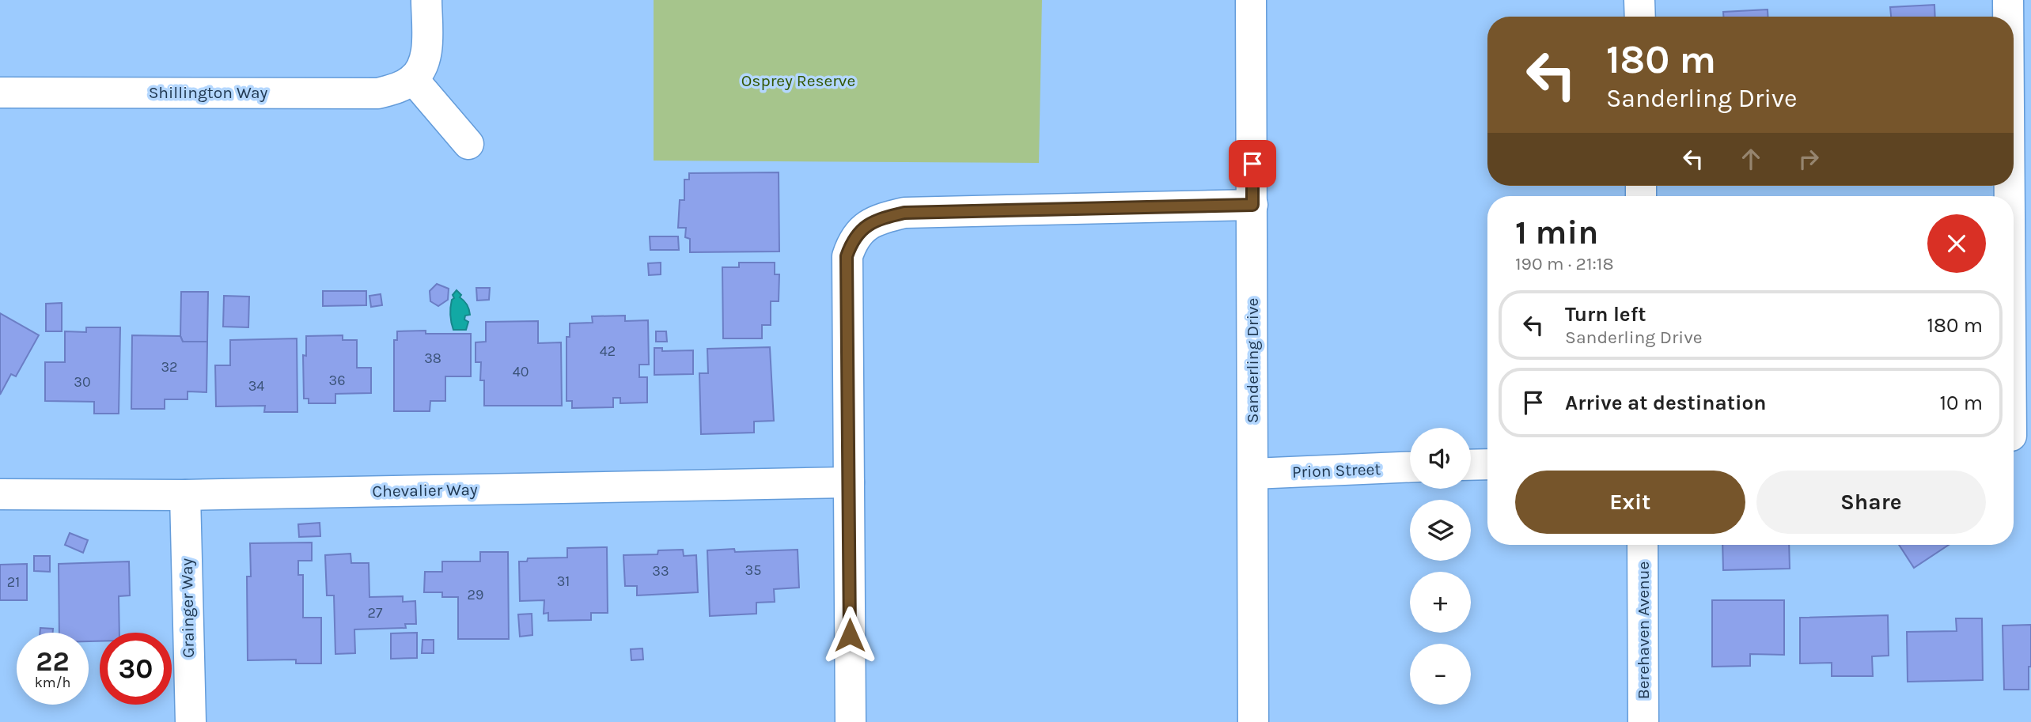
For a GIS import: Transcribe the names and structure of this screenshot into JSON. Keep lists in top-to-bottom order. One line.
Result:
{"streets":{"street":["Shillington Way","Sanderling Drive","Prion Street","Chevalier Way","Grainger Way","Berehaven Avenue"]},"crossings":[["Sanderling Drive","Prion Street"],["Chevalier Way","Grainger Way"]],"parks":["Osprey Reserve"],"house_numbers":["42","38","32","40","36","30","34","35","33","31","21","29","27"],"page":{"turn":["180 m","Sanderling Drive"],"heading":["1 min","190 m · 21:18"],"list":[{"name":"Turn left","note":"Sanderling Drive","value":"180 m"},{"name":"Arrive at destination","value":"10 m"}],"map_buttons":["+","−"],"buttons":["Exit","Share"],"speed":"22 km/h","limit":"30"}}
